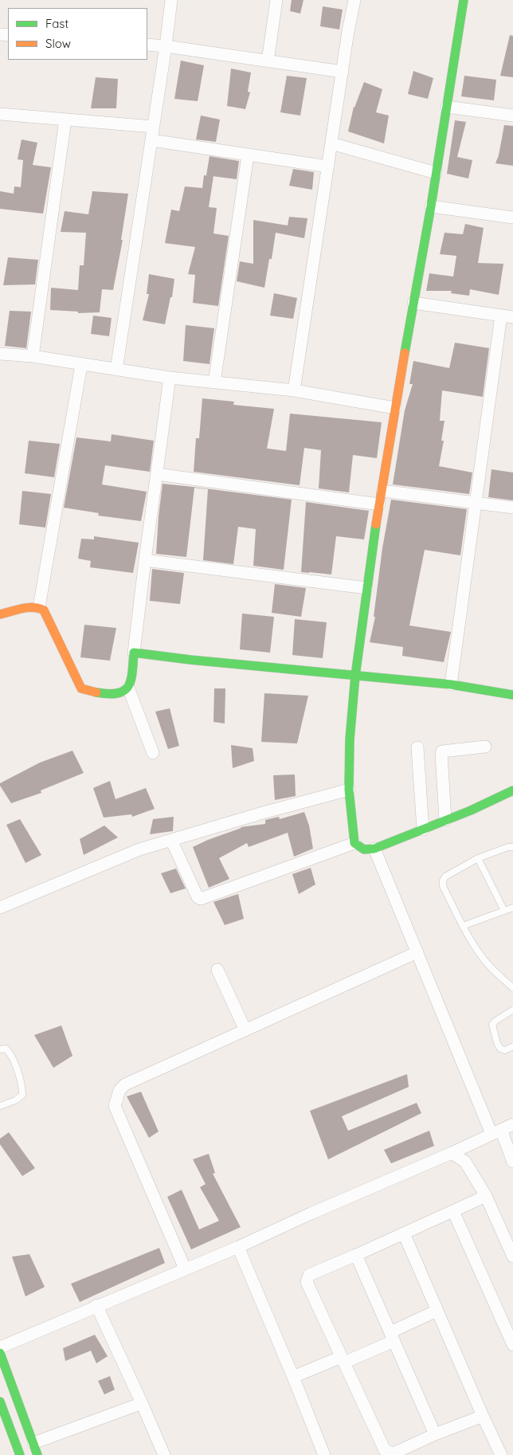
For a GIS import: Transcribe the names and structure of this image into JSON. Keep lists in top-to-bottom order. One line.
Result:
{"legend":["Fast","Slow"]}
